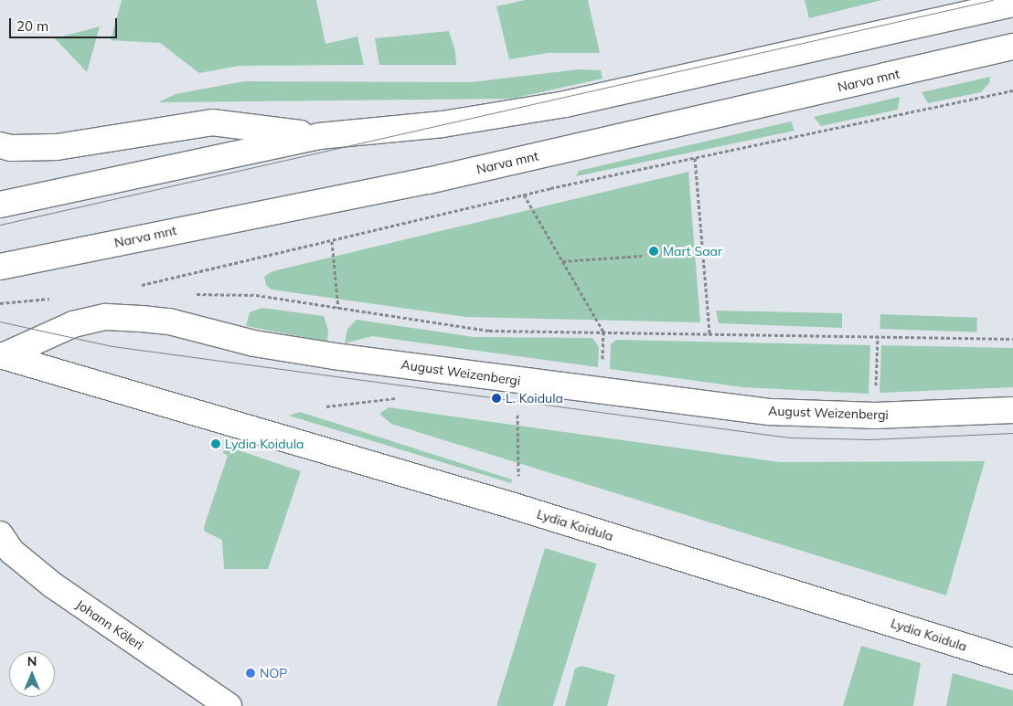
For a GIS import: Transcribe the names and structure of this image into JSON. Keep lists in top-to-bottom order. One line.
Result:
{"streets":{"street":["Narva mnt","August Weizenbergi","Lydia Koidula","Johann Köleri"]},"crossings":[["August Weizenbergi","Lydia Koidula"]],"places":["Mart Saar","L. Koidula","Lydia Koidula","NOP"],"scale_bar":"20 m","north":"top"}
